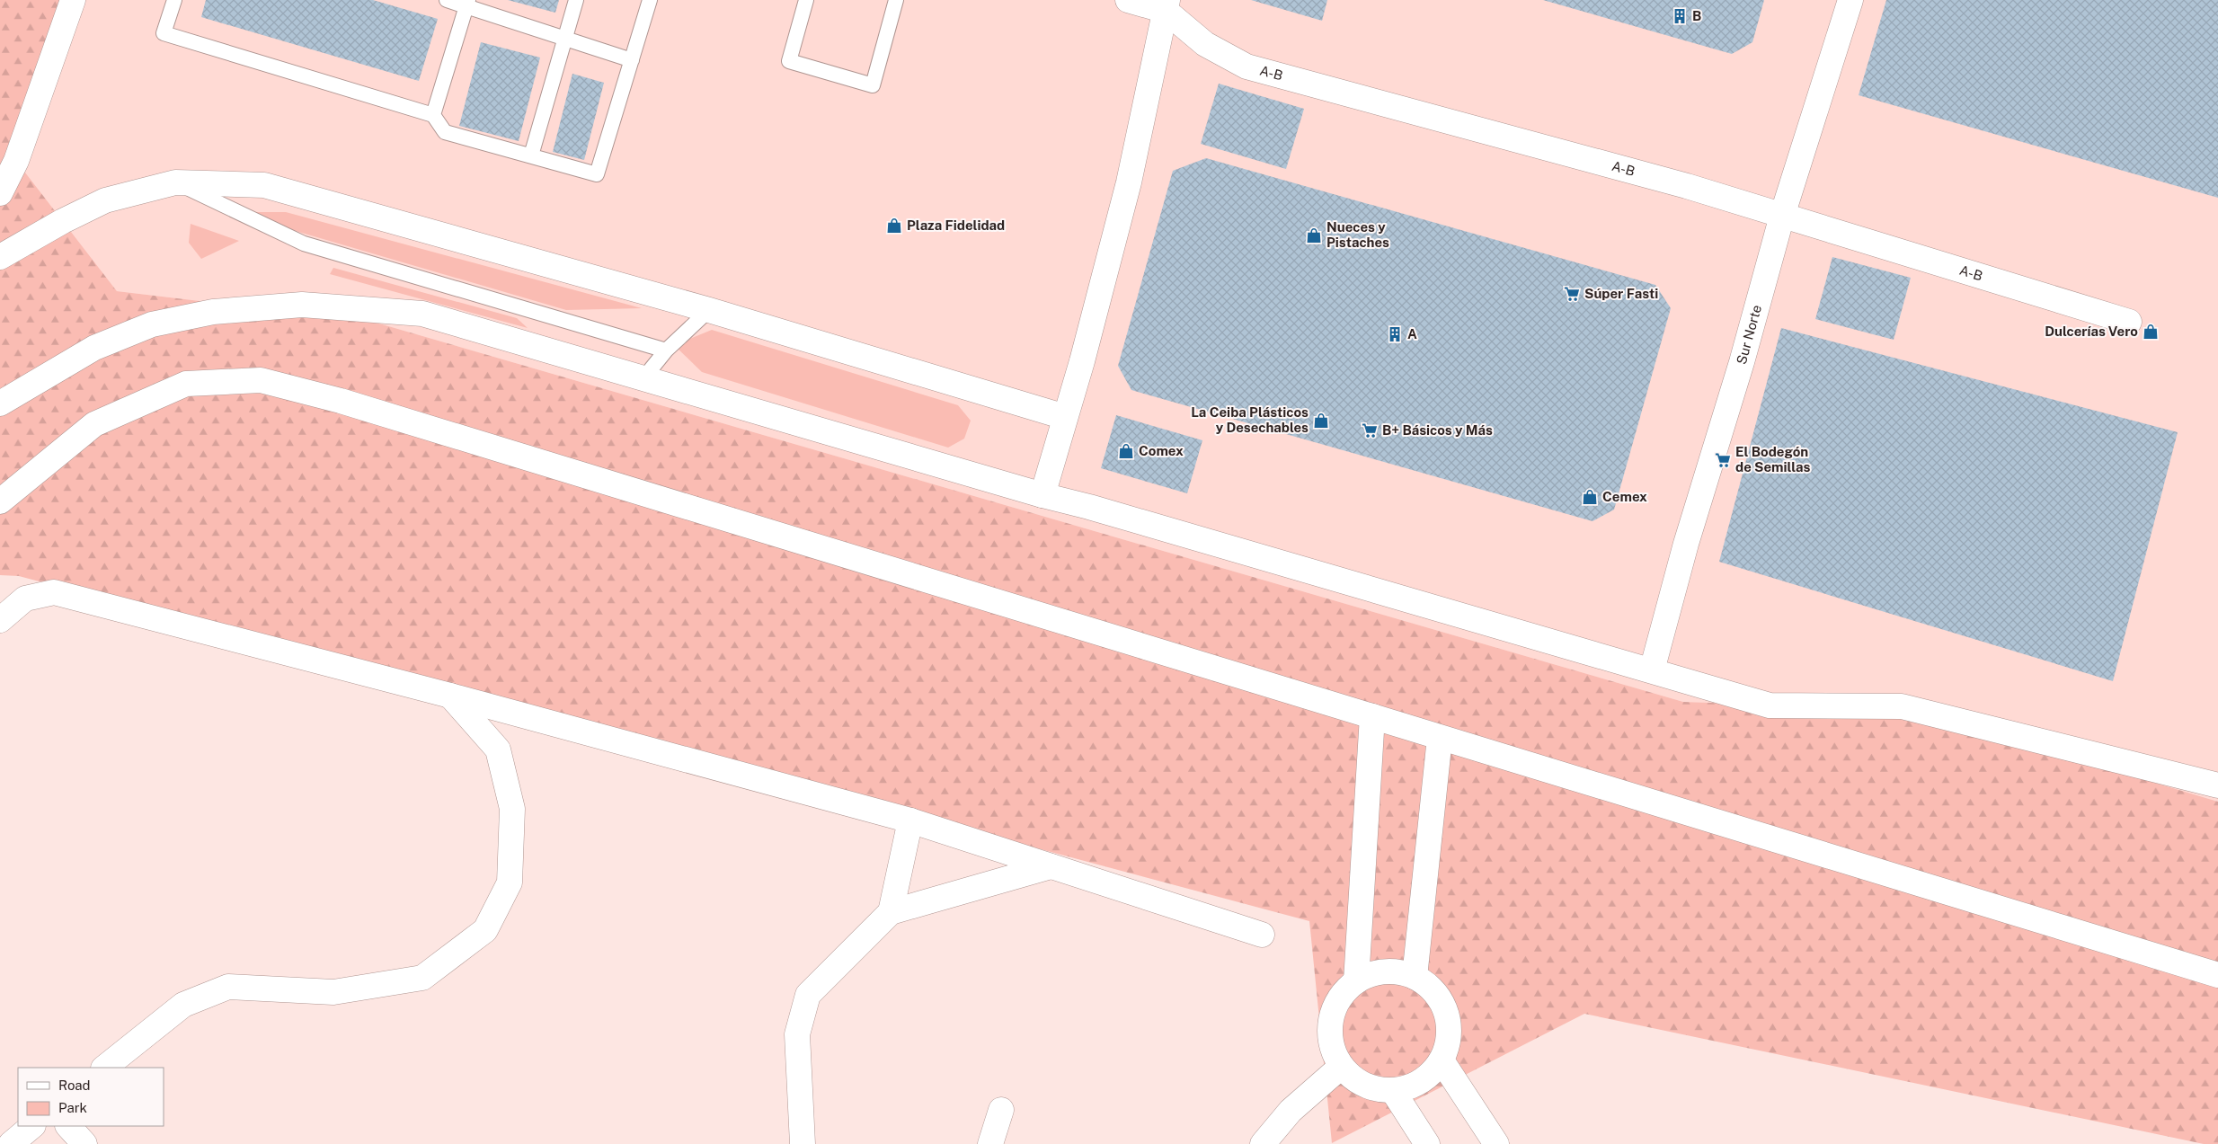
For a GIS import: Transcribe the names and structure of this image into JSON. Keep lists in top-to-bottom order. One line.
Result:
{"streets":{"street":["A-B","Sur Norte"]},"crossings":[["A-B","Sur Norte"]],"places":{"building":["B","A"],"shop":["Plaza Fidelidad","Nueces y Pistaches","Dulcerías Vero","La Ceiba Plásticos y Desechables","Comex","Cemex"],"supermarket":["Súper Fasti","B+ Básicos y Más","El Bodegón de Semillas"]},"legend":["Road","Park"]}
